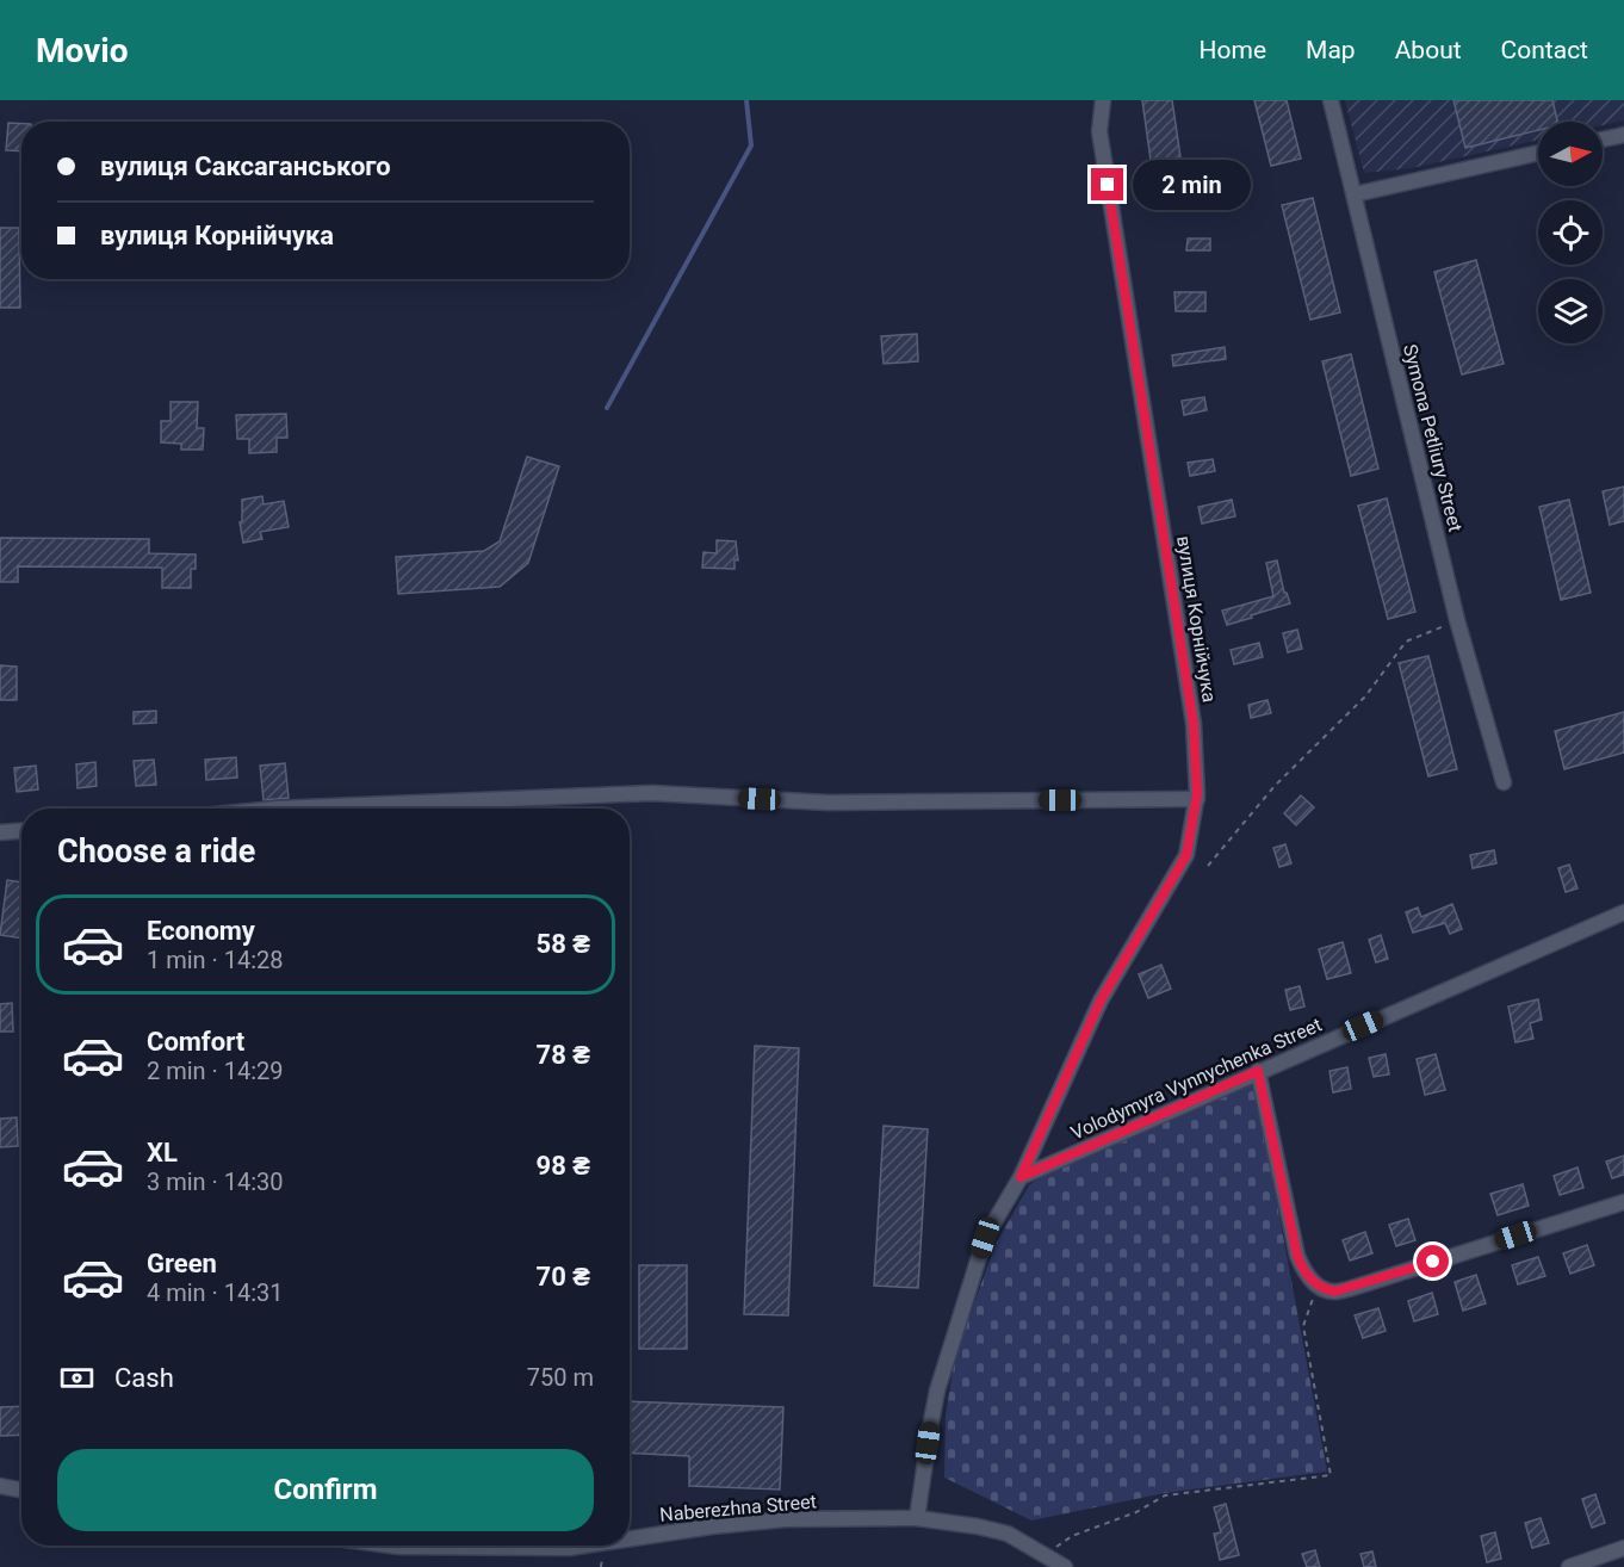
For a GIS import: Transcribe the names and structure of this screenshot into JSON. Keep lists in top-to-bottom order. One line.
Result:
{"streets":{"street":["Symona Petliury Street","вулиця Корнійчука","Volodymyra Vynnychenka Street","Naberezhna Street"]},"crossings":[["вулиця Корнійчука","Volodymyra Vynnychenka Street"],["вулиця Корнійчука","Naberezhna Street"]],"north":"right","page":{"header":"Movio","nav":["Home","Map","About","Contact"],"banner":["вулиця Саксаганського","вулиця Корнійчука"],"bubble":"2 min","heading":"Choose a ride","list":[{"name":"Economy","note":"1 min · 14:28","value":"58 ₴"},{"name":"Comfort","note":"2 min · 14:29","value":"78 ₴"},{"name":"XL","note":"3 min · 14:30","value":"98 ₴"},{"name":"Green","note":"4 min · 14:31","value":"70 ₴"}],"pay":["Cash","750 m"],"buttons":"Confirm"}}
